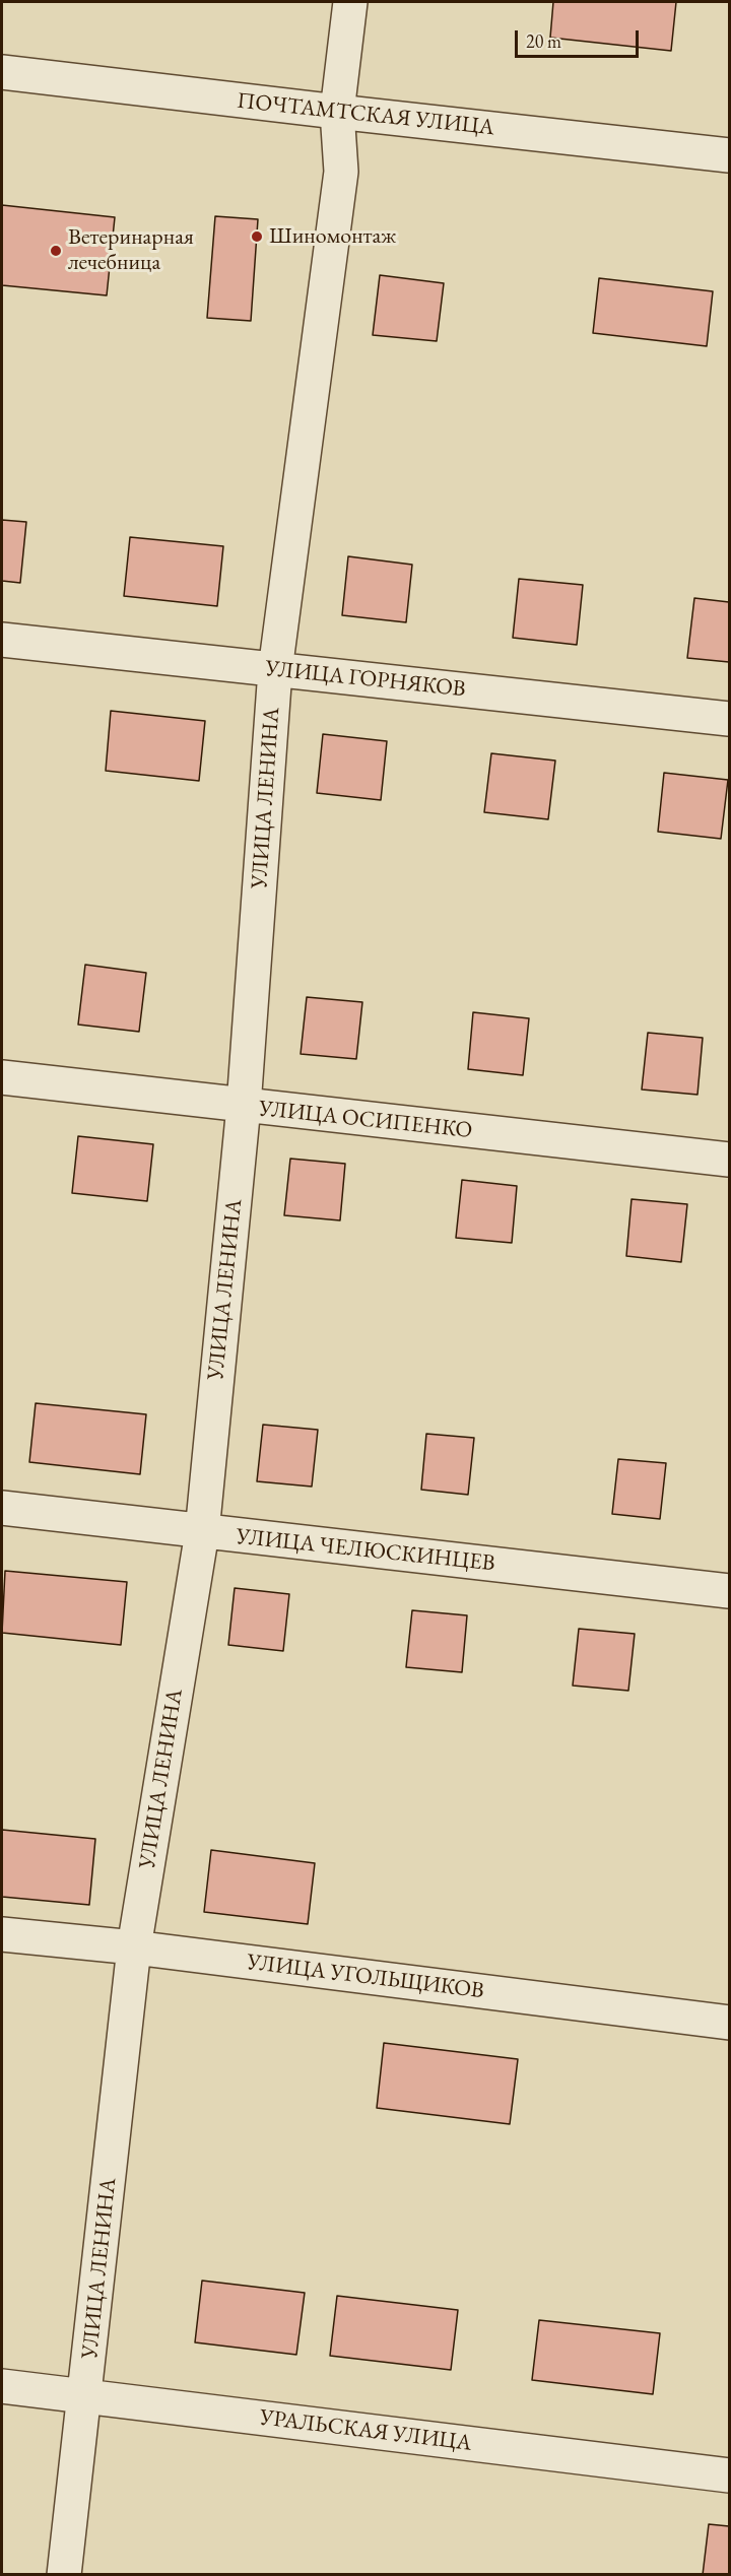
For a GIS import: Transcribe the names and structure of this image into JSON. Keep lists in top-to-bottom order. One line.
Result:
{"streets":{"street":["ПОЧТАМТСКАЯ УЛИЦА","УЛИЦА ГОРНЯКОВ","УЛИЦА ЛЕНИНА","УЛИЦА ОСИПЕНКО","УЛИЦА ЧЕЛЮСКИНЦЕВ","УЛИЦА УГОЛЬЩИКОВ","УРАЛЬСКАЯ УЛИЦА"]},"crossings":[["ПОЧТАМТСКАЯ УЛИЦА","УЛИЦА ЛЕНИНА"],["УЛИЦА ГОРНЯКОВ","УЛИЦА ЛЕНИНА"],["УЛИЦА ЛЕНИНА","УЛИЦА ОСИПЕНКО"],["УЛИЦА ЛЕНИНА","УЛИЦА ЧЕЛЮСКИНЦЕВ"],["УЛИЦА ЛЕНИНА","УЛИЦА УГОЛЬЩИКОВ"],["УЛИЦА ЛЕНИНА","УРАЛЬСКАЯ УЛИЦА"]],"places":["Шиномонтаж","Ветеринарная лечебница"],"scale_bar":"20 m"}
